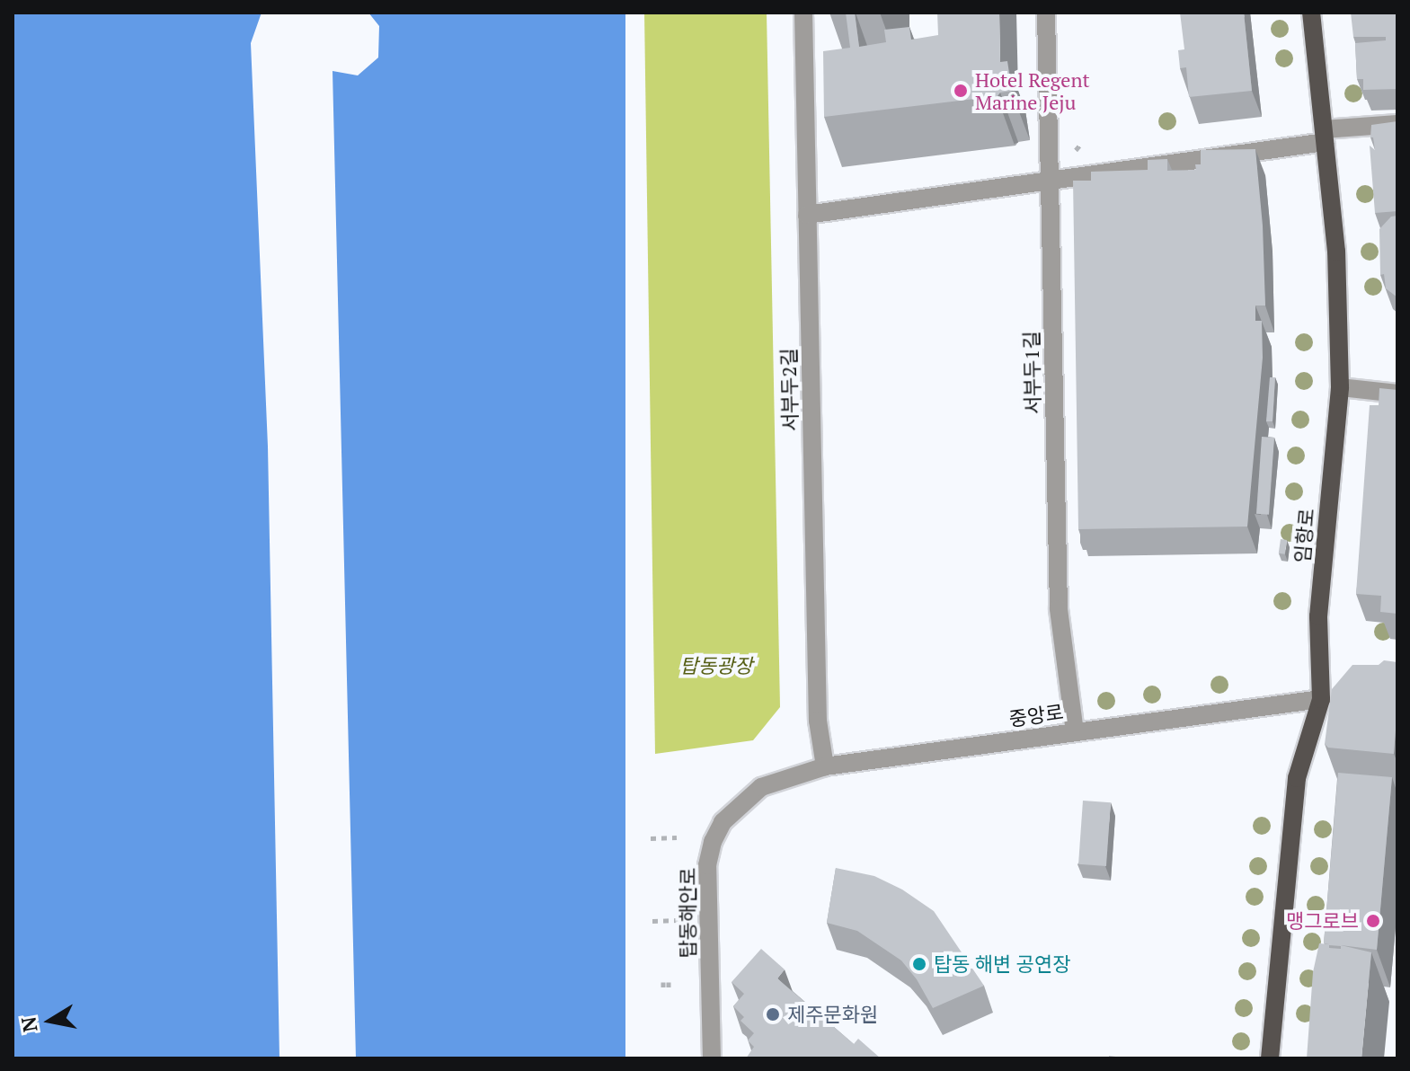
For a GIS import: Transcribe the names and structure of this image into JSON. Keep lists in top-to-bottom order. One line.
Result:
{"streets":{"main road":["임항로"],"street":["서부두1길","서부두2길","중앙로","탑동해안로"]},"crossings":[["서부두1길","중앙로"],["서부두2길","중앙로"],["임항로","중앙로"],["중앙로","탑동해안로"]],"parks":["탑동광장"],"places":["Hotel Regent Marine Jeju","맹그로브","탑동 해변 공연장","제주문화원"],"north":"left"}
